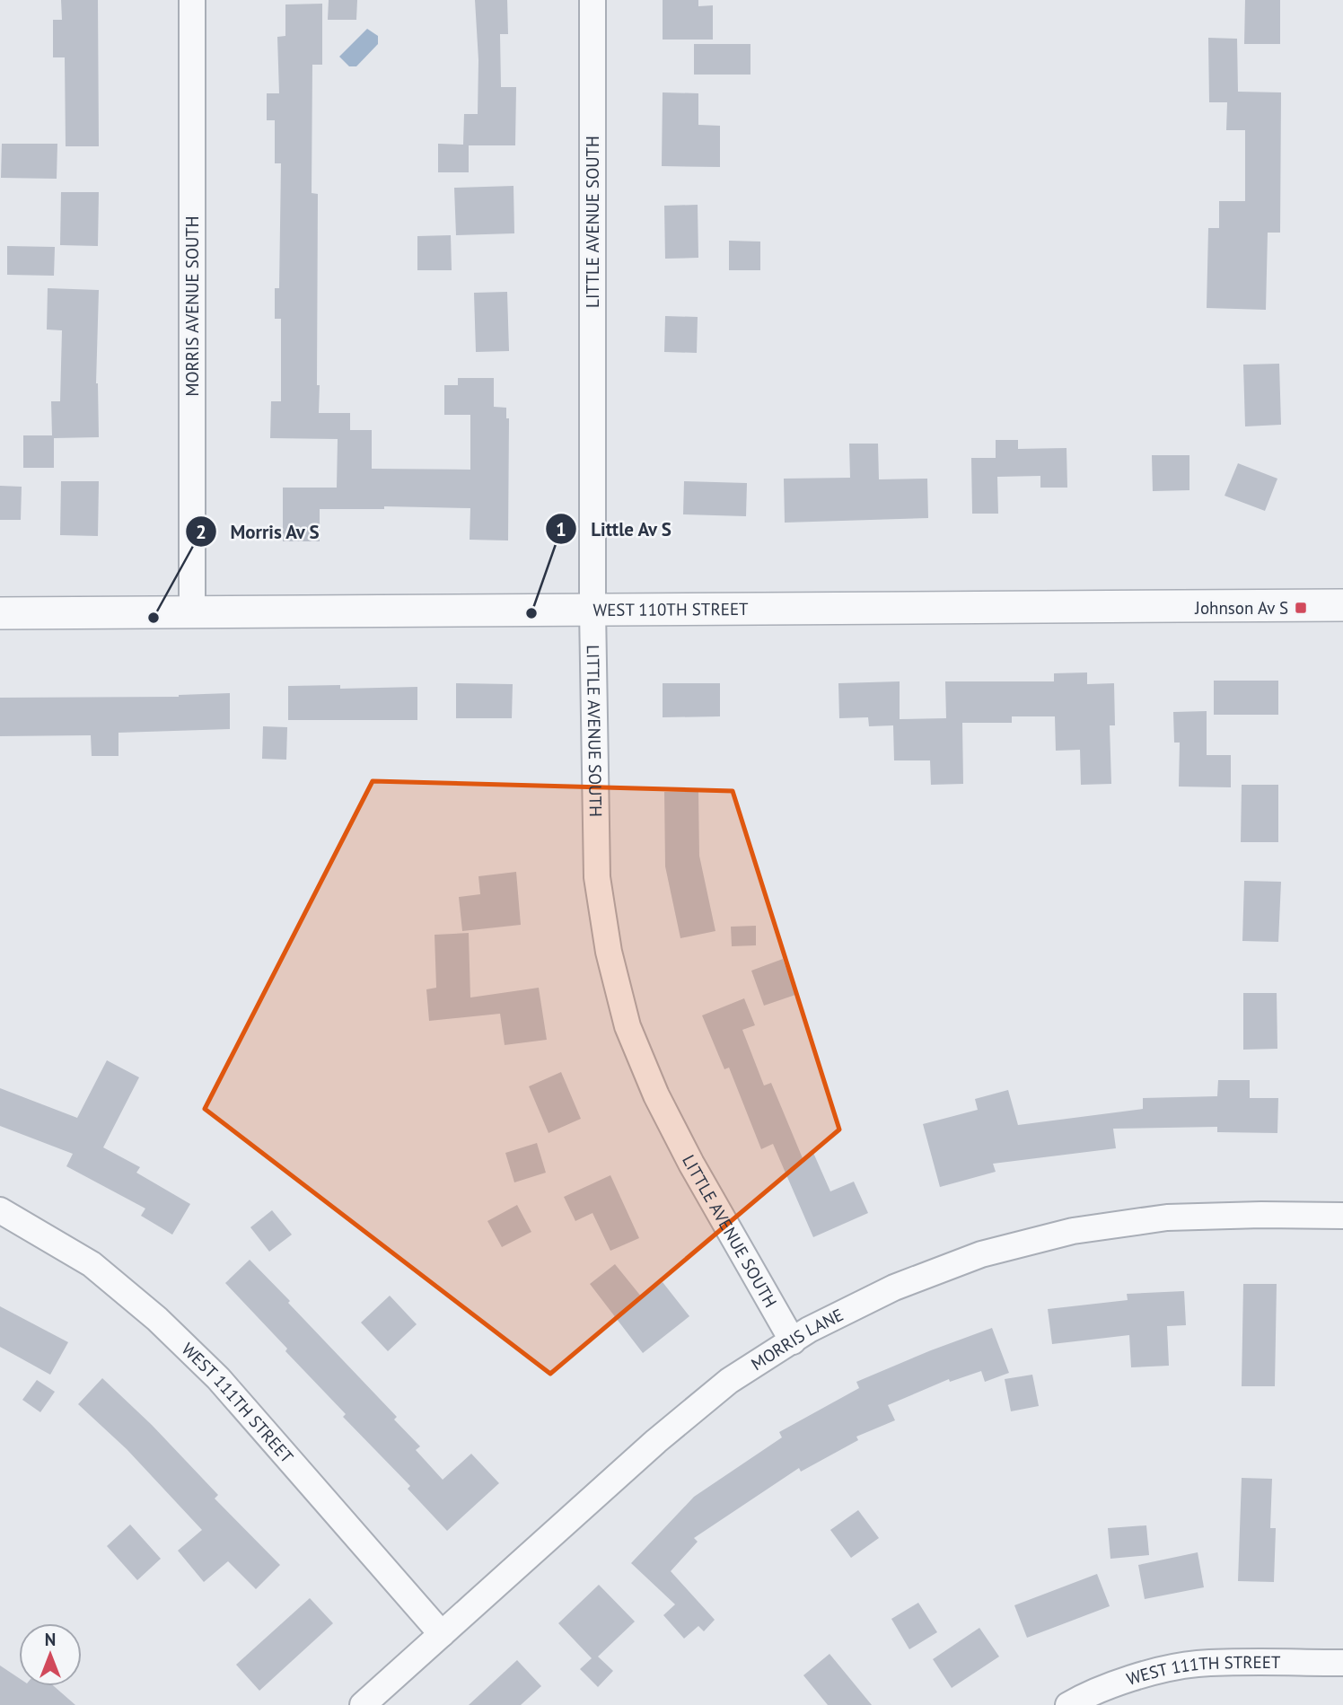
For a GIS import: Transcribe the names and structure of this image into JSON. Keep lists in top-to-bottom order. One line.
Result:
{"streets":{"street":["LITTLE AVENUE SOUTH","MORRIS AVENUE SOUTH","WEST 110TH STREET","MORRIS LANE","WEST 111TH STREET"]},"crossings":[["LITTLE AVENUE SOUTH","WEST 110TH STREET"],["LITTLE AVENUE SOUTH","MORRIS LANE"],["MORRIS AVENUE SOUTH","WEST 110TH STREET"],["MORRIS LANE","WEST 111TH STREET"]],"places":{"transit":["Johnson Av S"],"other":["Little Av S","Morris Av S"]},"north":"top"}
